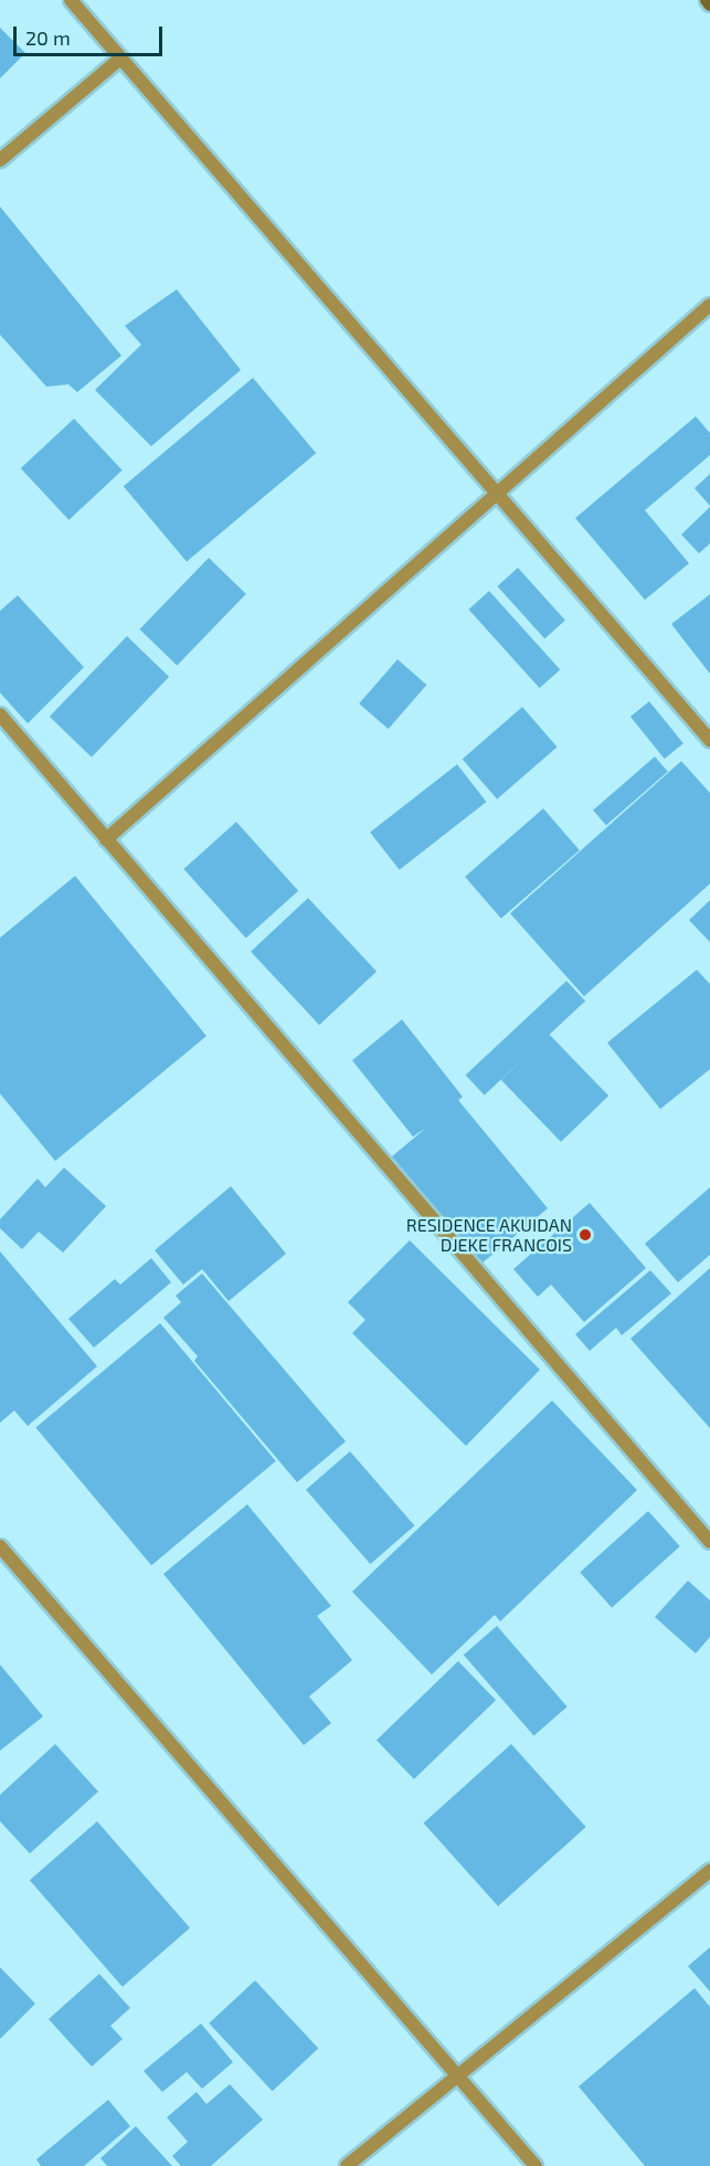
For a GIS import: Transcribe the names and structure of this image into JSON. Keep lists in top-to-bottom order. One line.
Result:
{"places":["RESIDENCE AKUIDAN DJEKE FRANCOIS"],"scale_bar":"20 m"}
